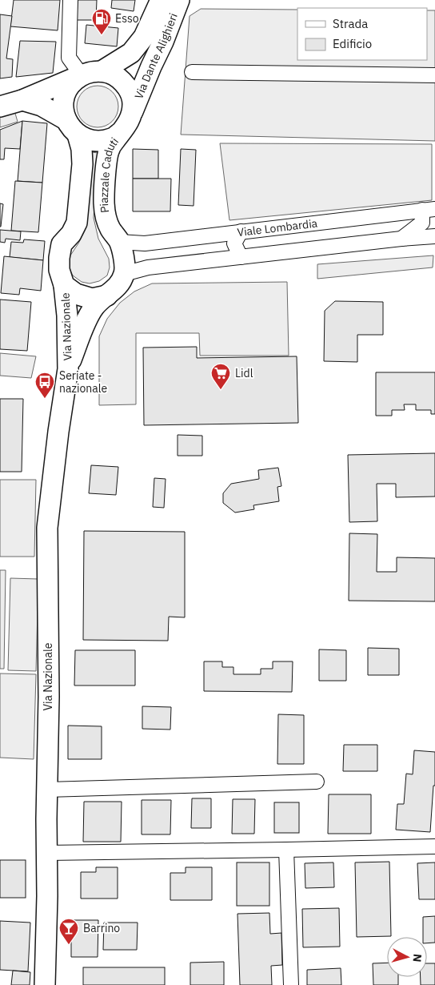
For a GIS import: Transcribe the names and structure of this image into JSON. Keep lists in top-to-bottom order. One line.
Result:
{"streets":{"main road":["Via Dante Alighieri","Piazzale Caduti","Via Nazionale"],"street":["Viale Lombardia"]},"crossings":[["Via Dante Alighieri","Piazzale Caduti"],["Piazzale Caduti","Viale Lombardia"]],"places":{"fuel station":["Esso"],"supermarket":["Lidl"],"bus stop":["Seriate - nazionale"],"bar":["Barrino"]},"legend":["Strada","Edificio"],"north":"right"}
